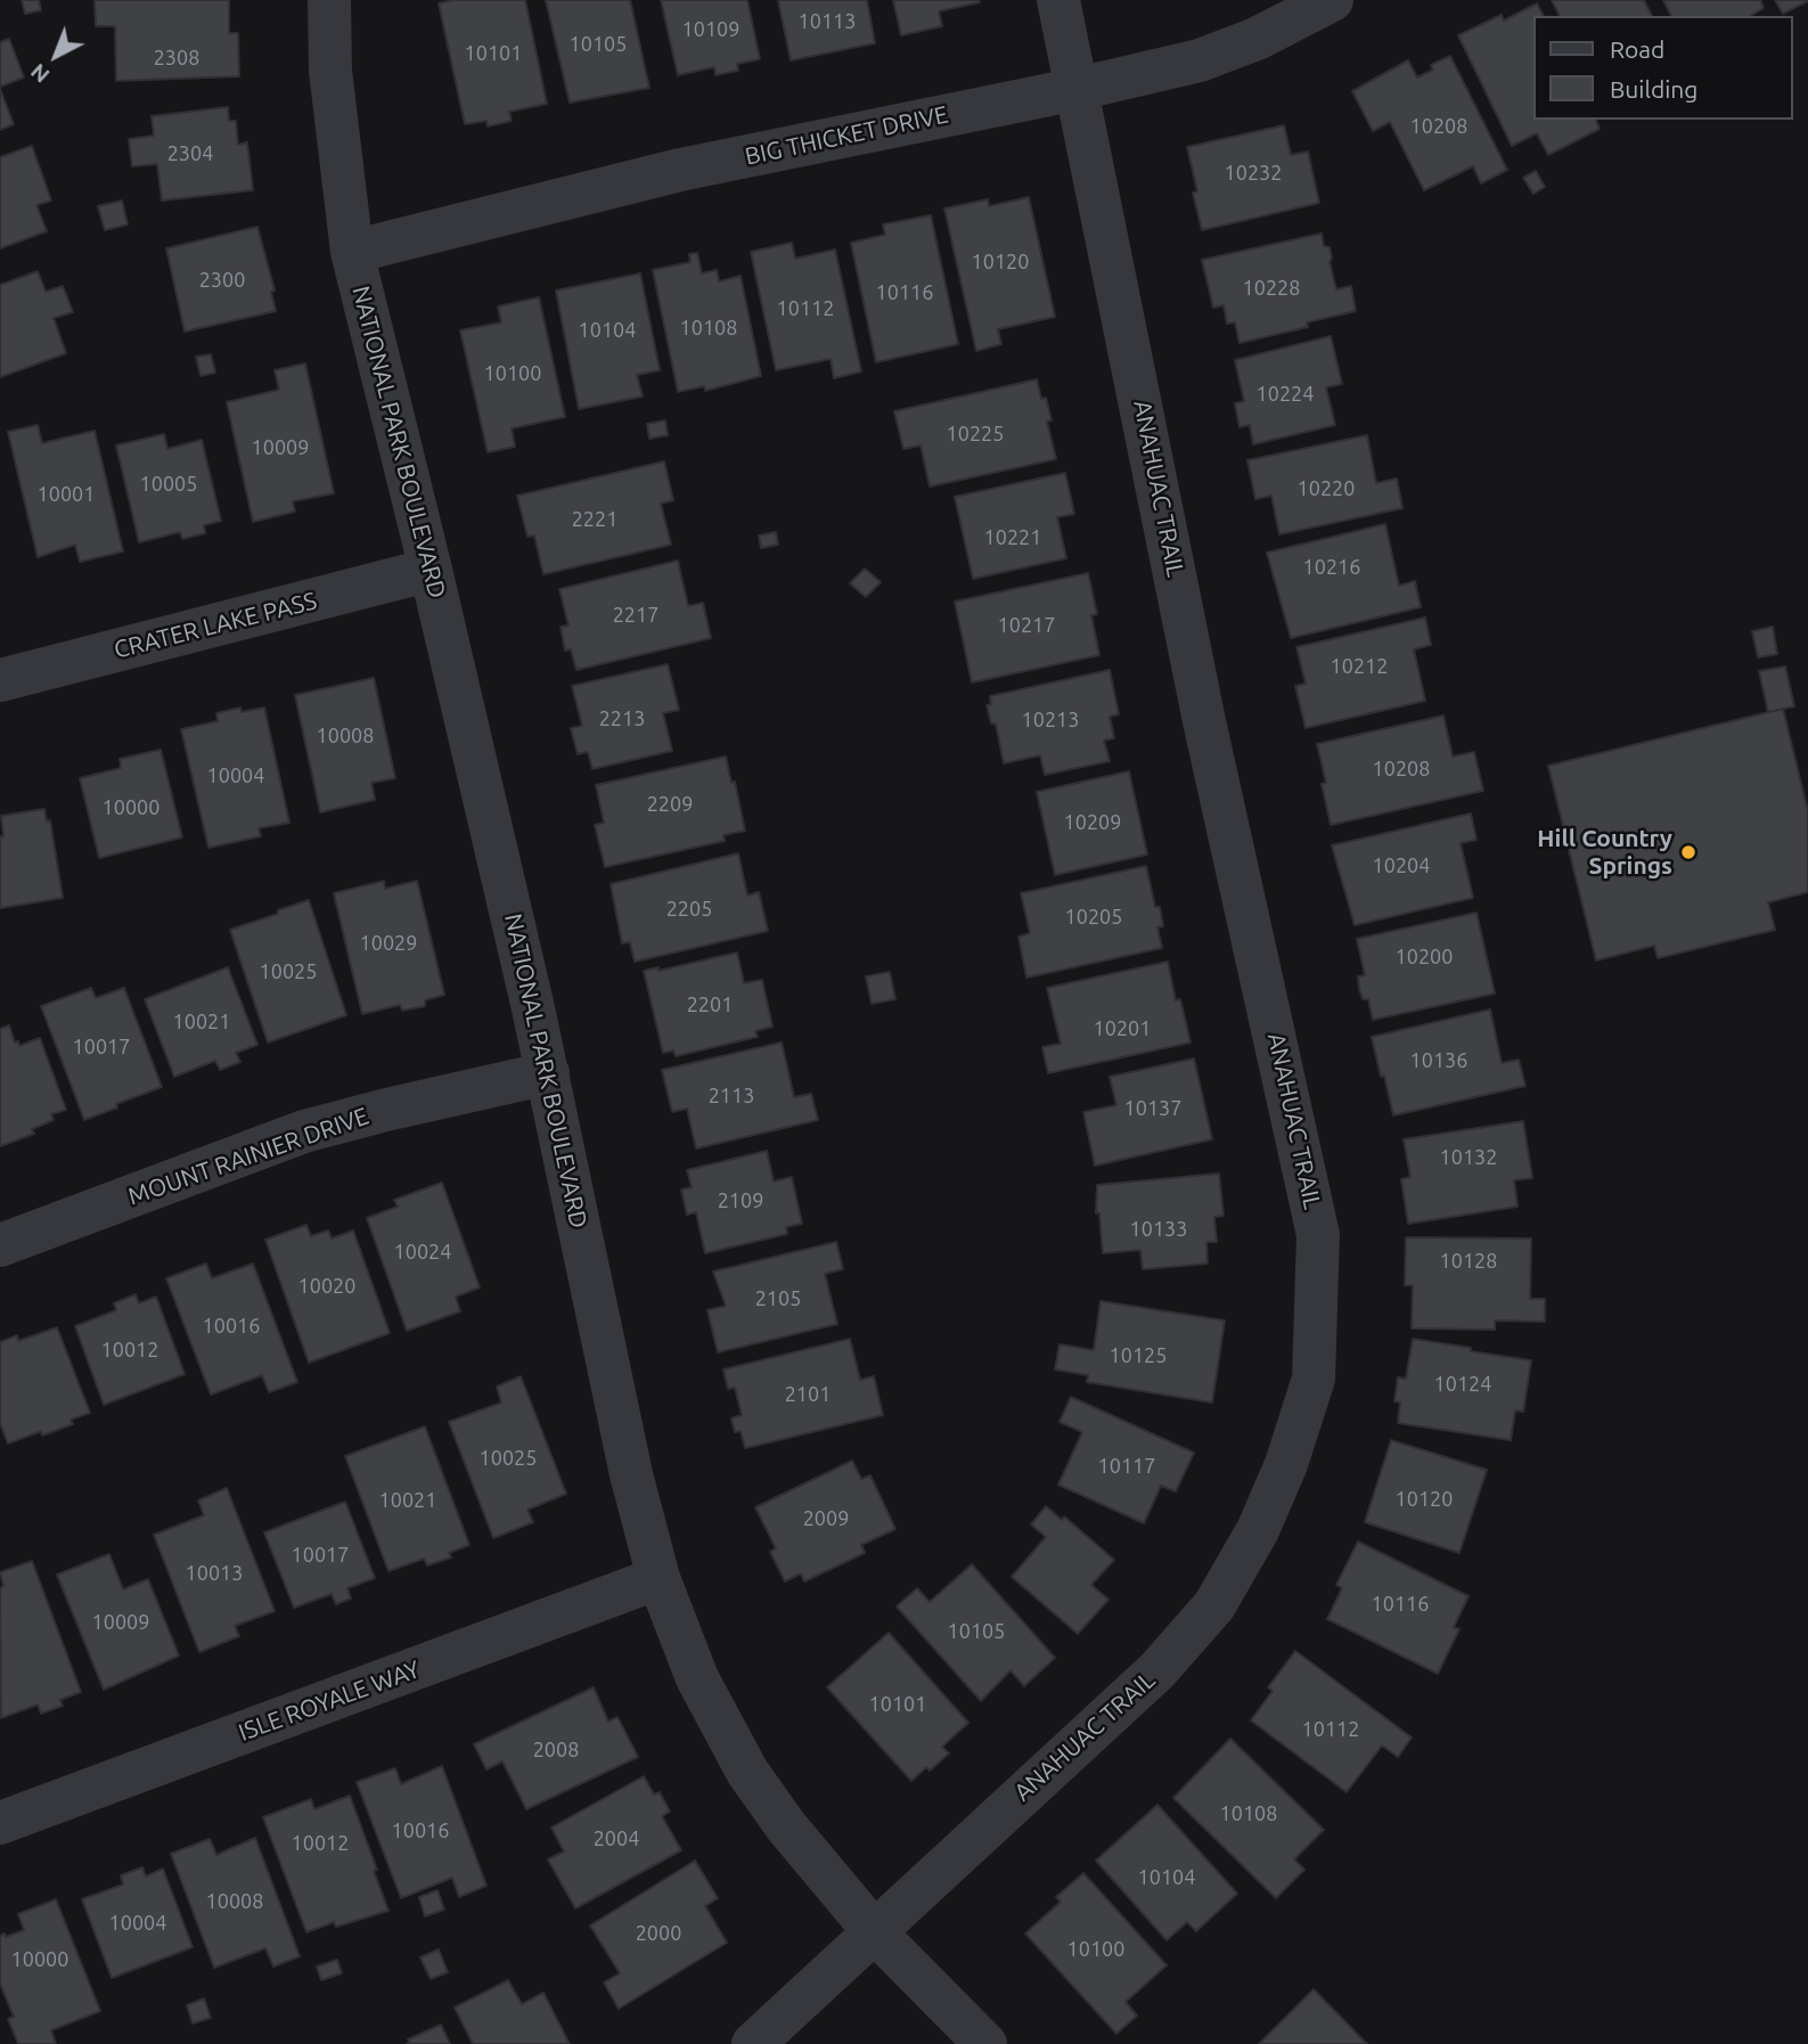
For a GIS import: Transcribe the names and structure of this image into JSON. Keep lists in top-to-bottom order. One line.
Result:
{"streets":{"street":["BIG THICKET DRIVE","NATIONAL PARK BOULEVARD","ANAHUAC TRAIL","CRATER LAKE PASS","MOUNT RAINIER DRIVE","ISLE ROYALE WAY"]},"crossings":[["BIG THICKET DRIVE","NATIONAL PARK BOULEVARD"],["BIG THICKET DRIVE","ANAHUAC TRAIL"],["NATIONAL PARK BOULEVARD","ANAHUAC TRAIL"],["NATIONAL PARK BOULEVARD","CRATER LAKE PASS"],["NATIONAL PARK BOULEVARD","MOUNT RAINIER DRIVE"],["NATIONAL PARK BOULEVARD","ISLE ROYALE WAY"]],"places":["Hill Country Springs"],"house_numbers":["10113","10109","10105","10101","2308","10208","2304","10232","10120","2300","10228","10116","10112","10108","10104","10100","10224","10225","10009","10005","10220","10001","2221","10221","10216","2217","10217","10212","2213","10213","10008","10208","10004","2209","10000","10209","10204","2205","10205","10029","10200","10025","2201","10021","10201","10017","10136","2113","10137","10132","2109","10133","10024","10128","10020","2105","10016","10012","10125","10124","2101","10025","10117","10120","10021","2009","10017","10013","10116","10009","10105","10101","10112","2008","10108","10016","2004","10012","10104","10008","10004","2000","10100","10000"],"legend":["Road","Building"],"north":"bottom left"}
